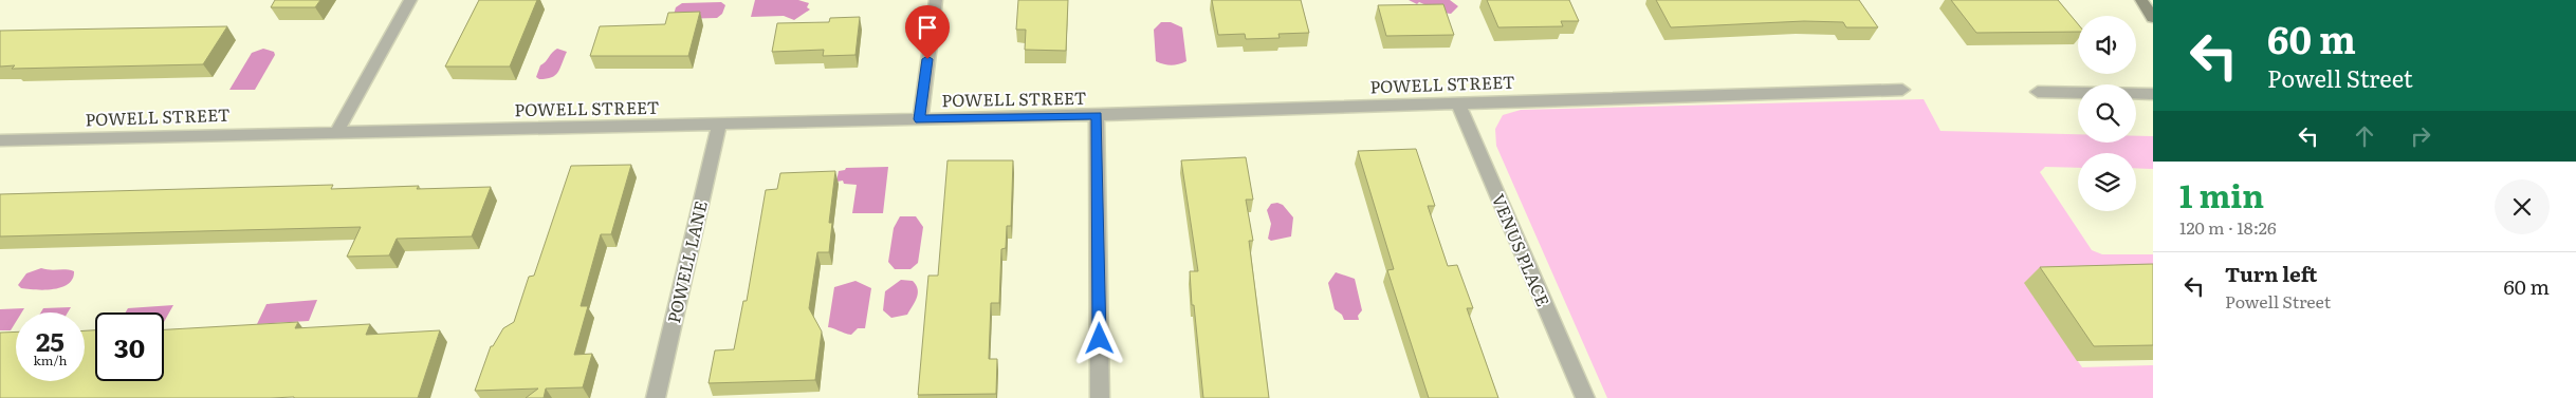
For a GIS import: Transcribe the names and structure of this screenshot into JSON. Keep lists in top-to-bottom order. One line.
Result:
{"streets":{"street":["POWELL STREET","VENUS PLACE","POWELL LANE"]},"crossings":[["POWELL STREET","VENUS PLACE"],["POWELL STREET","POWELL LANE"]],"page":{"turn":["60 m","Powell Street"],"heading":["1 min","120 m · 18:26"],"list":[{"name":"Turn left","note":"Powell Street","value":"60 m"}],"speed":"25 km/h","limit":"30"}}
